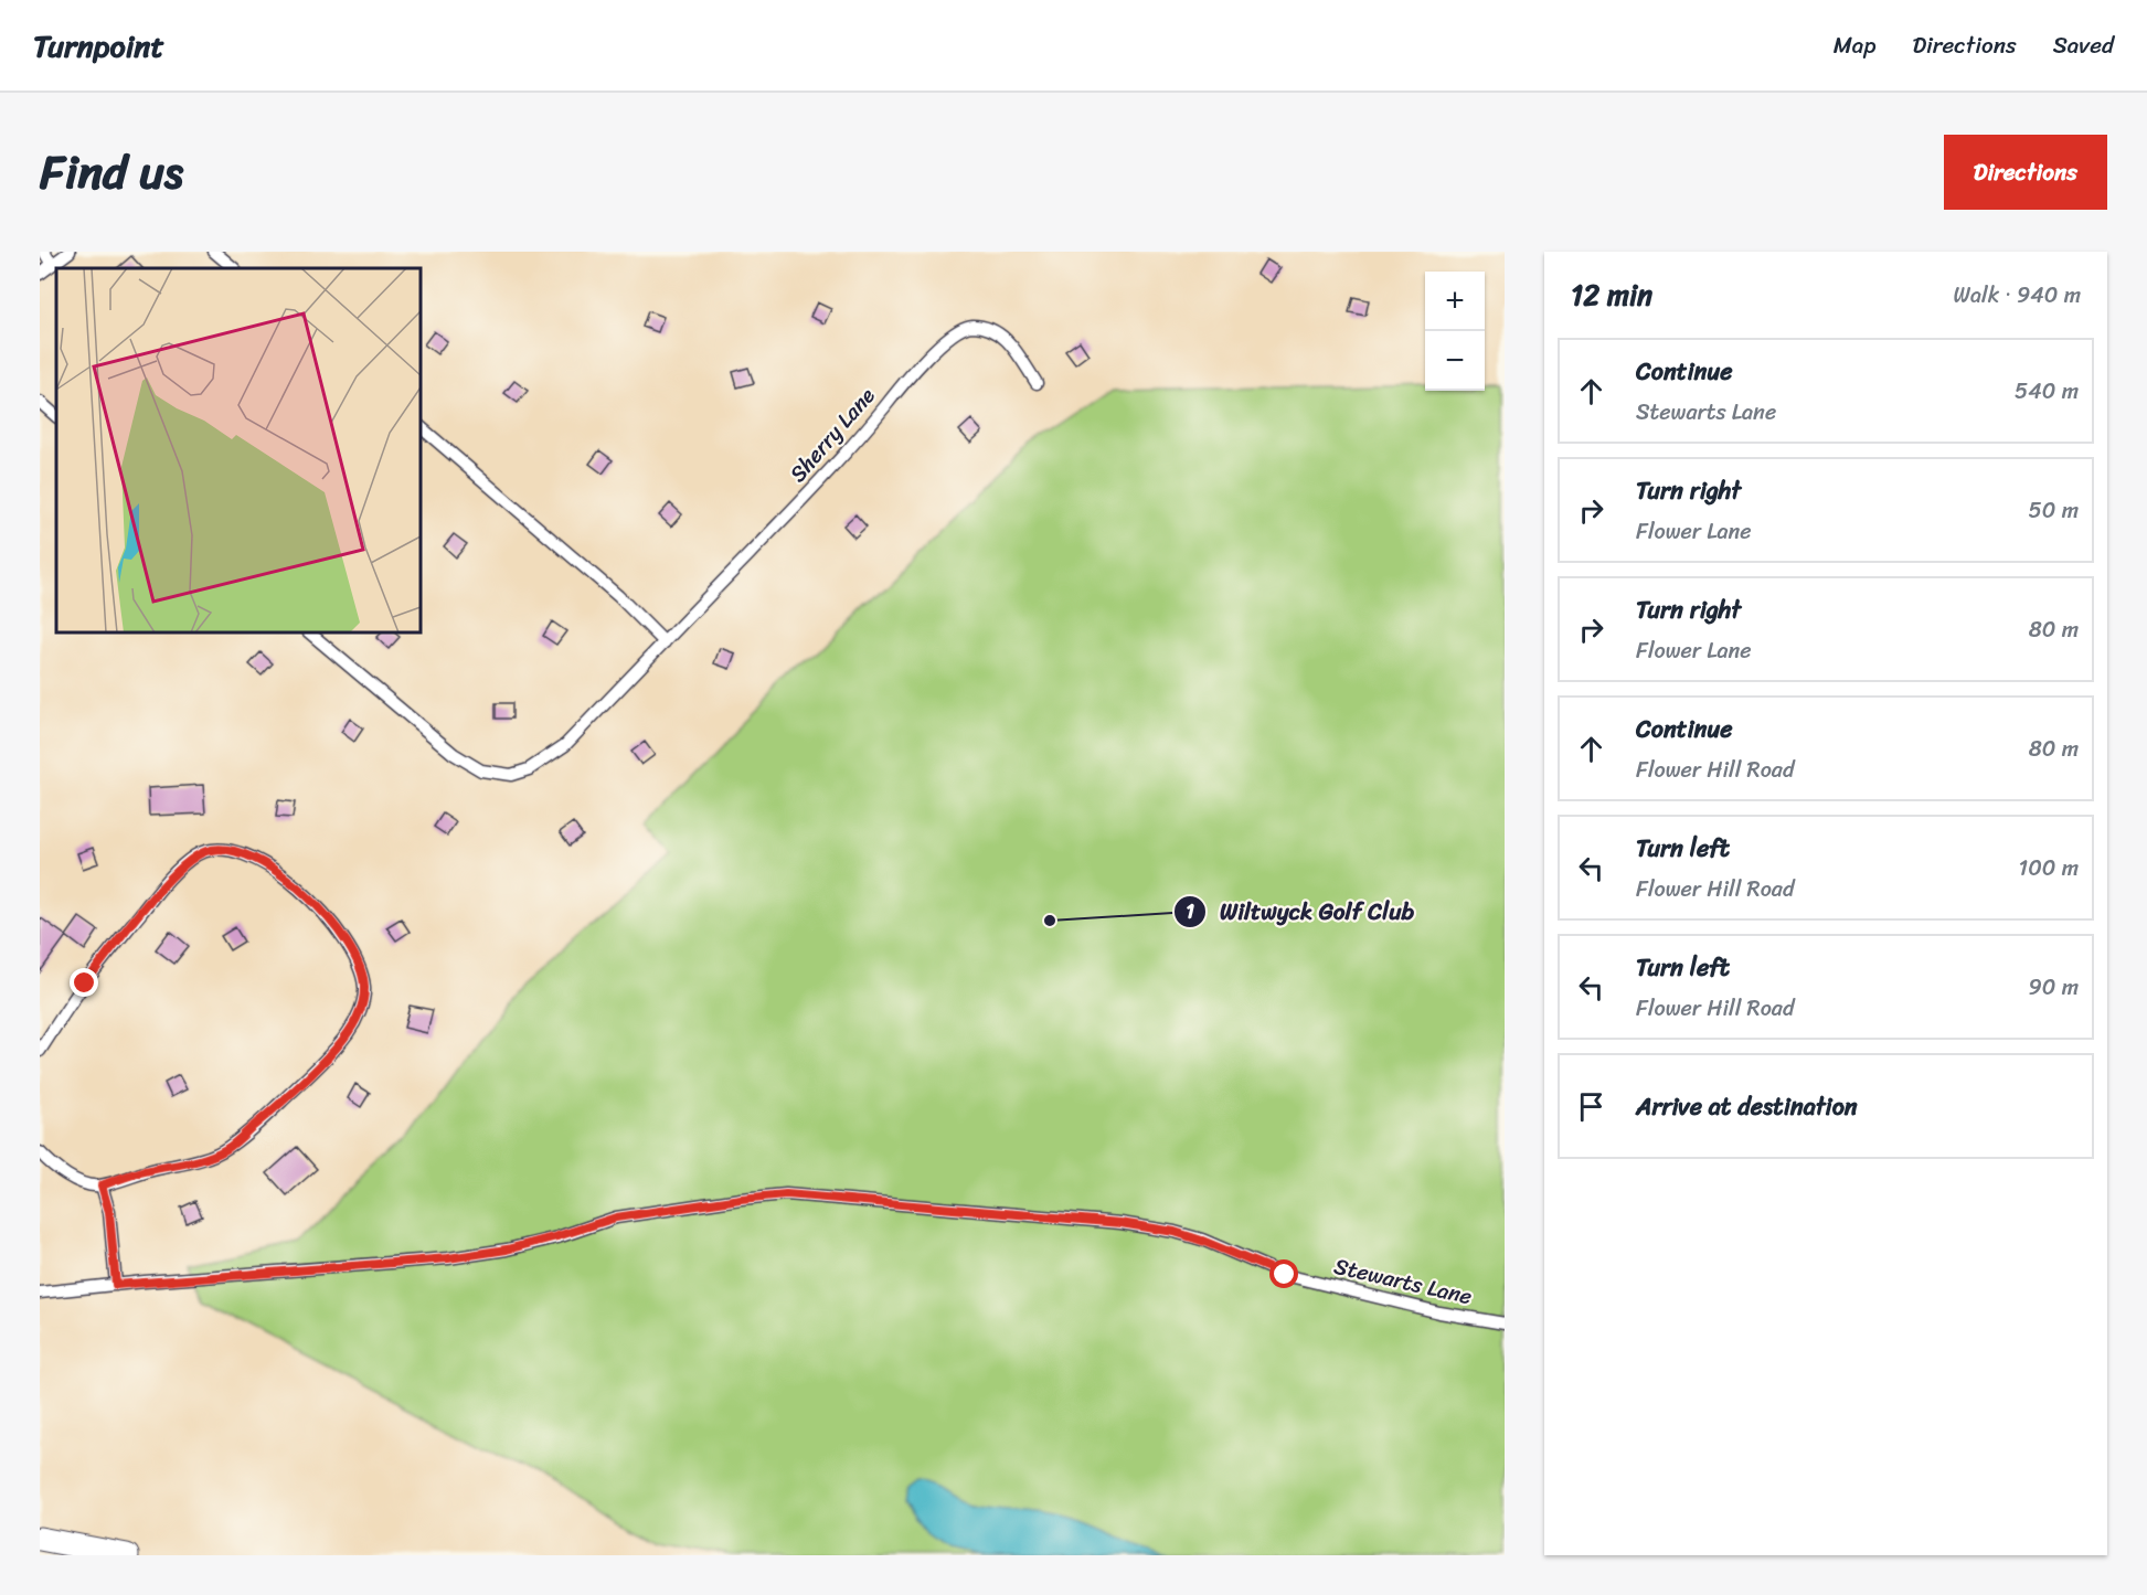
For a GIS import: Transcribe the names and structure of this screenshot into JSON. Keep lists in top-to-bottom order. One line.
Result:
{"streets":{"street":["Sherry Lane","Stewarts Lane"]},"places":["Wiltwyck Golf Club"],"page":{"header":"Turnpoint","nav":["Map","Directions","Saved"],"title":"Find us","buttons":"Directions","heading":["12 min","Walk · 940 m"],"map_buttons":["+","−"],"list":[["Continue","Stewarts Lane","540 m"],["Turn right","Flower Lane","50 m"],["Turn right","Flower Lane","80 m"],["Continue","Flower Hill Road","80 m"],["Turn left","Flower Hill Road","100 m"],["Turn left","Flower Hill Road","90 m"],"Arrive at destination"]}}
